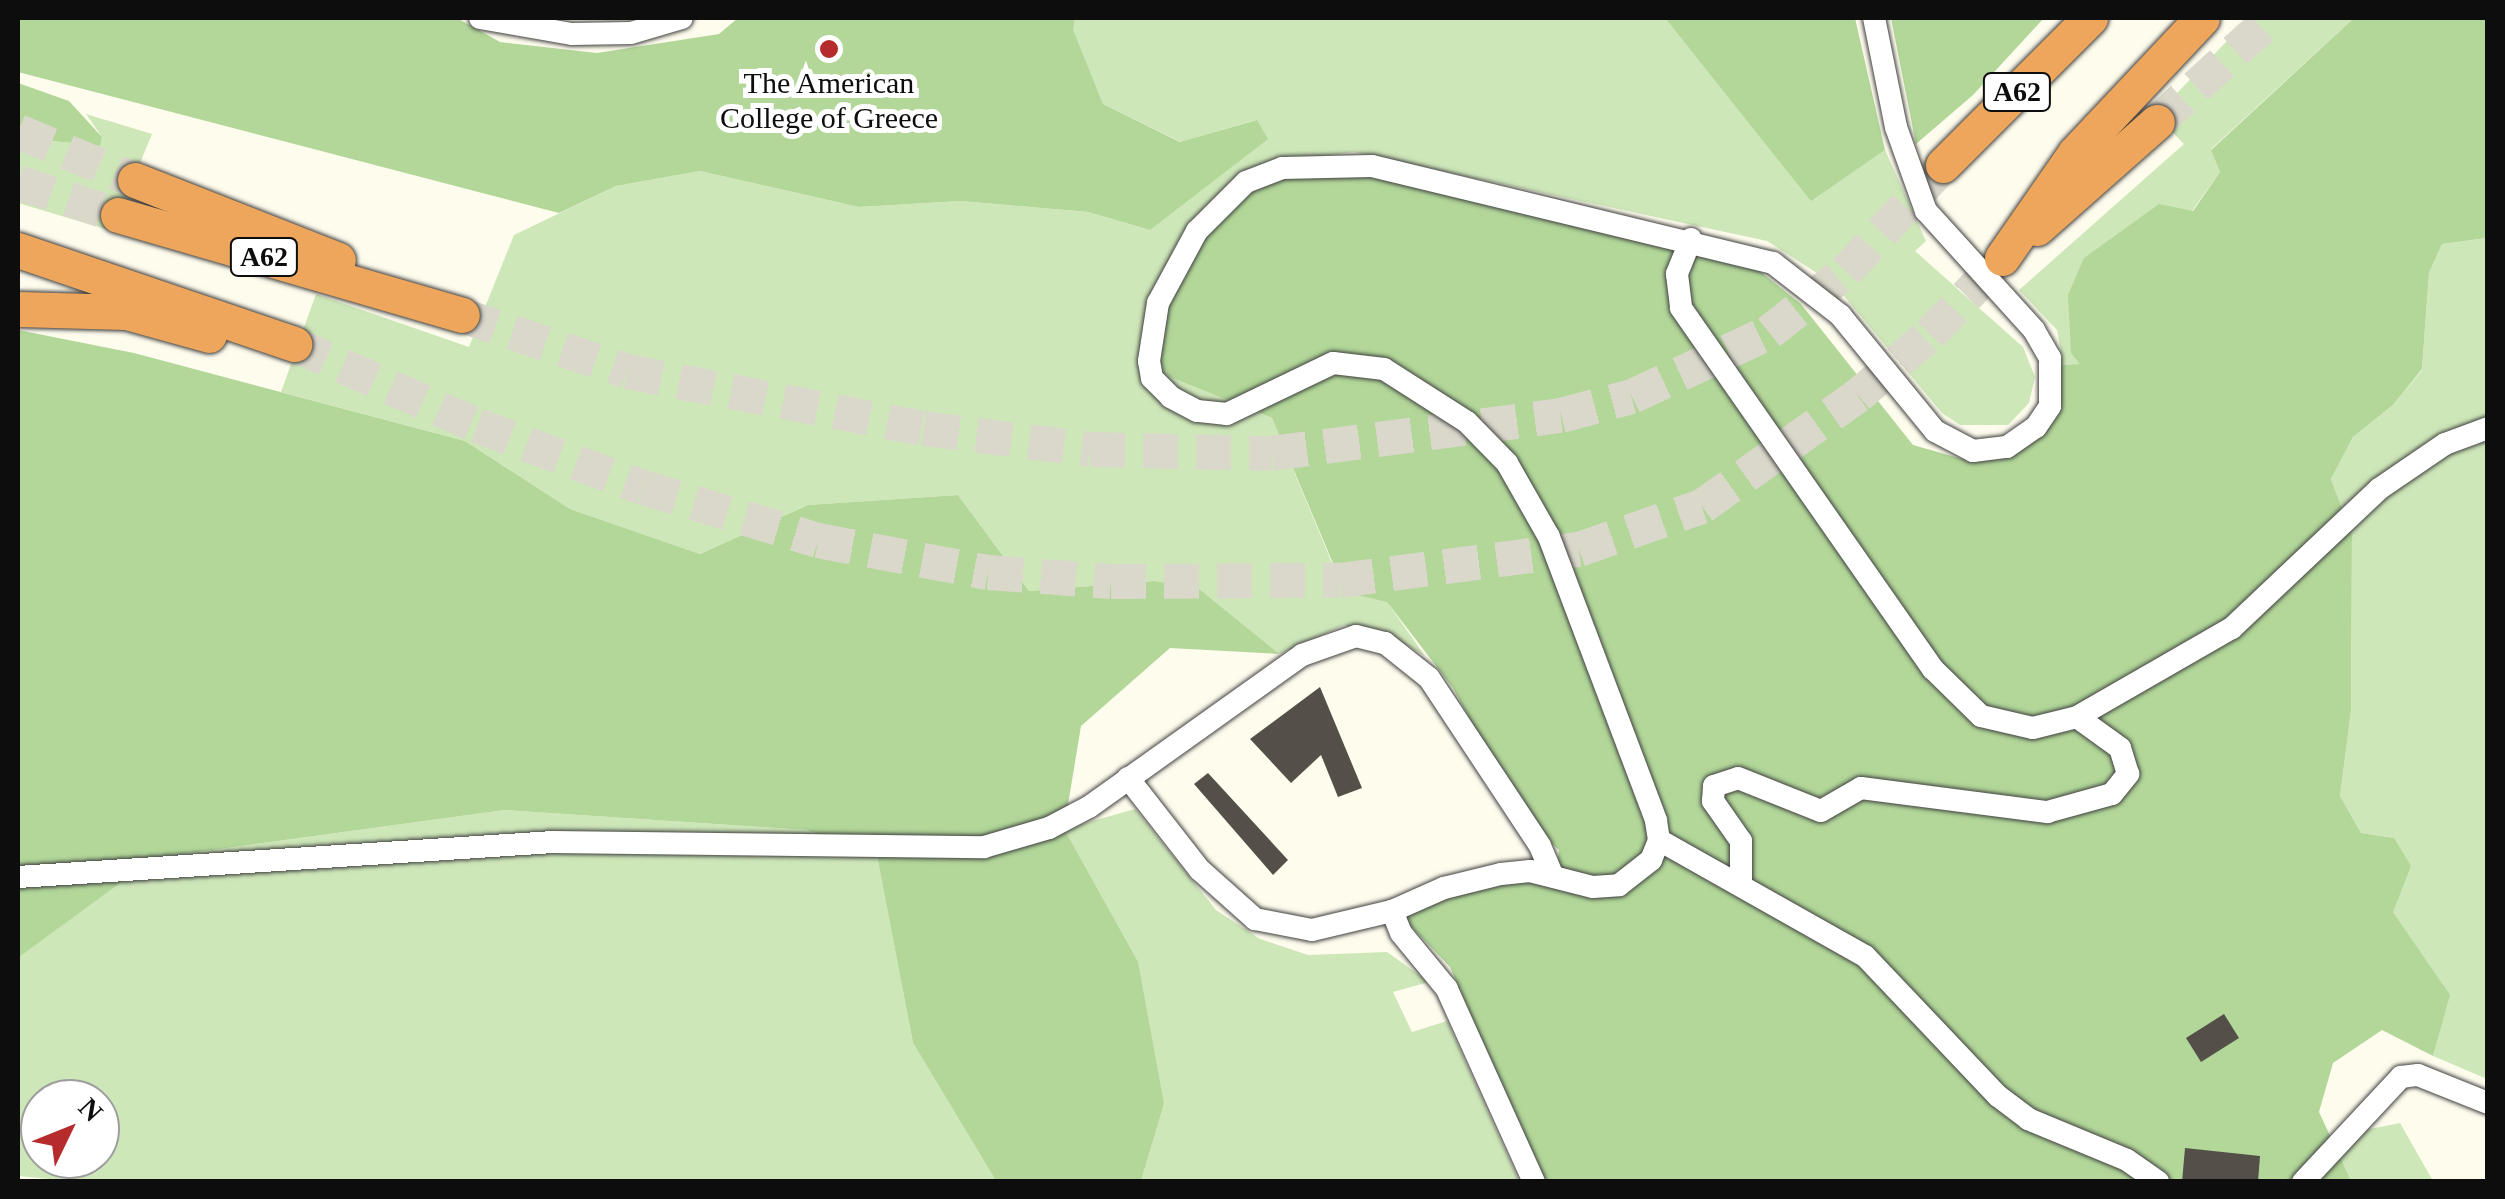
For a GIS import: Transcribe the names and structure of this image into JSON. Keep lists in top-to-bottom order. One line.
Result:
{"streets":{"highway":["Α62"]},"places":["The American College of Greece"],"north":"top right"}
